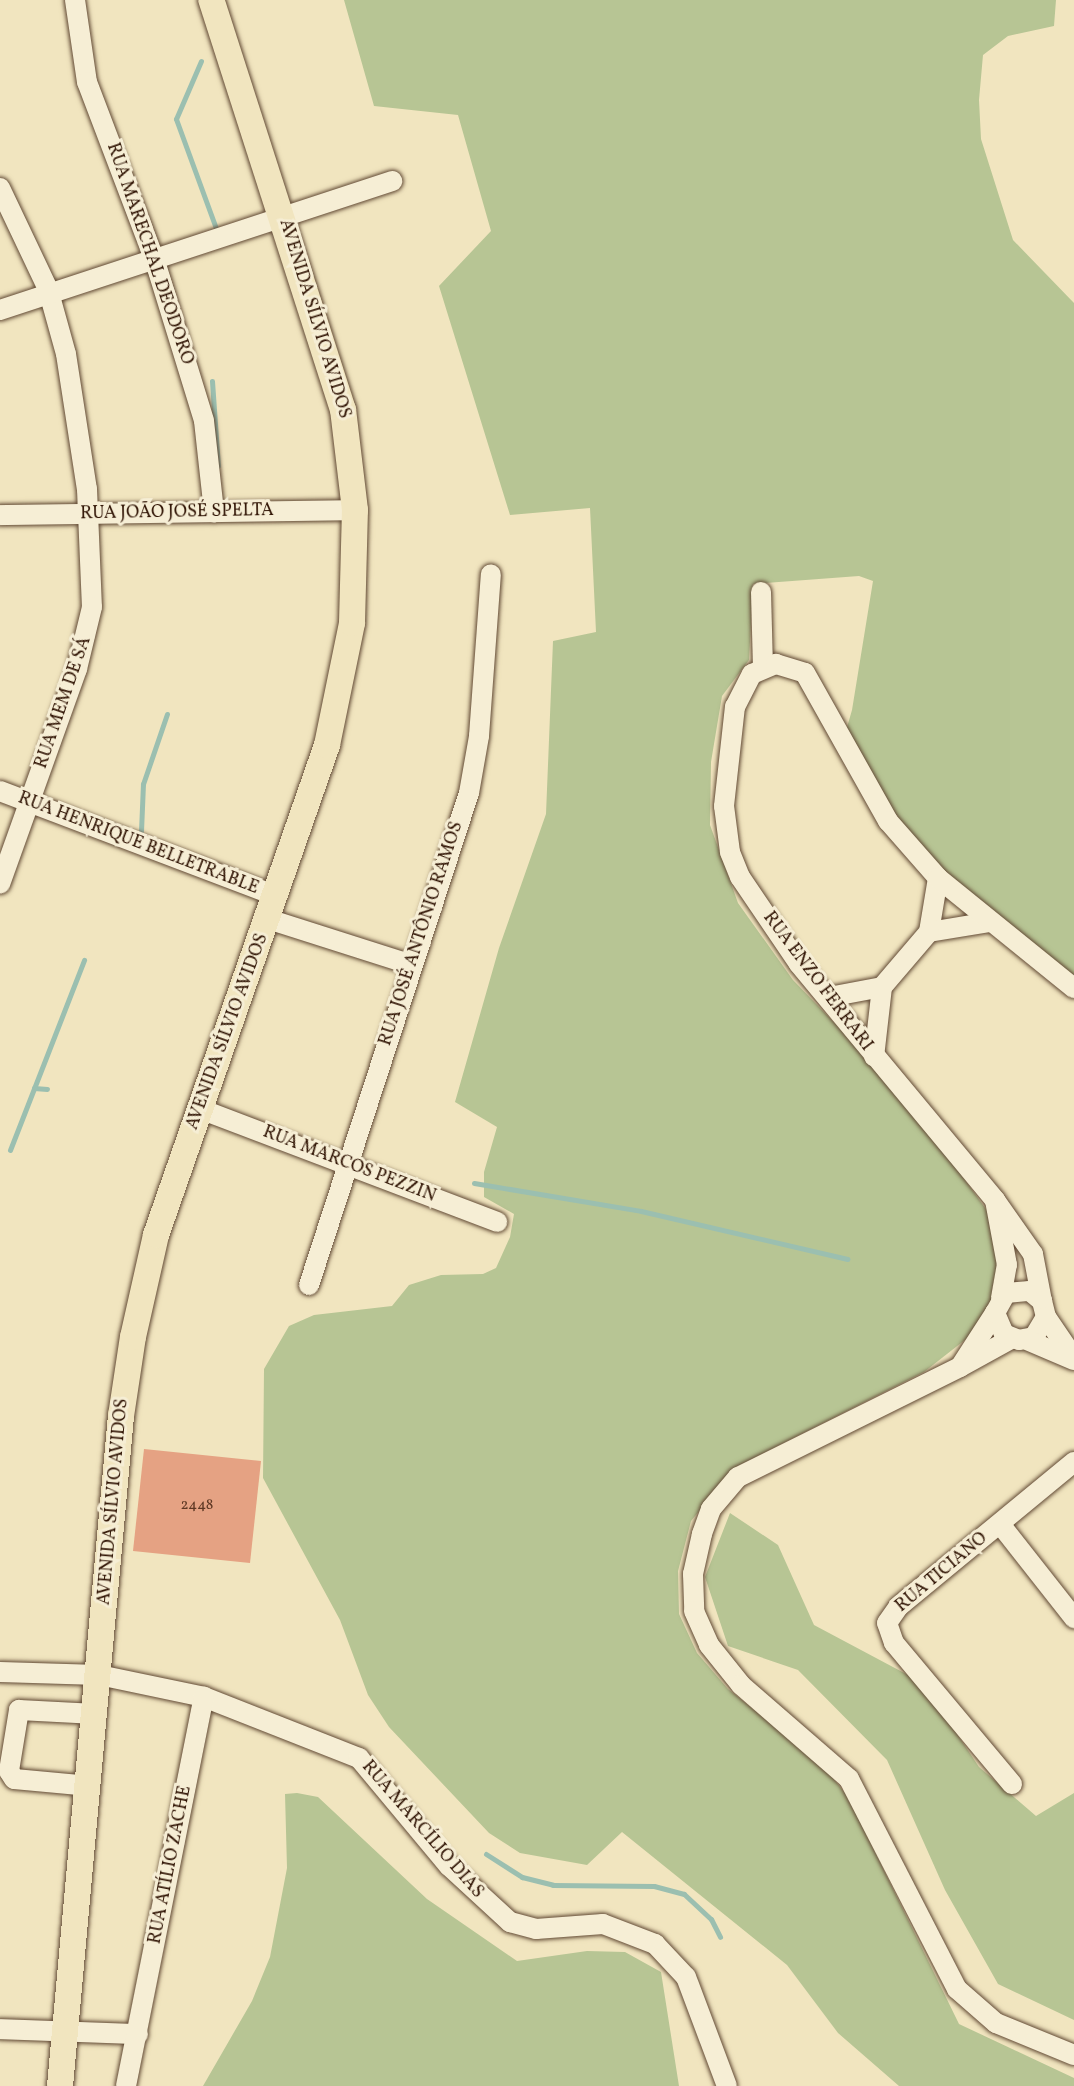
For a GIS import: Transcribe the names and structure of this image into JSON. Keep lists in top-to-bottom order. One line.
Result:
{"streets":{"main road":["AVENIDA SÍLVIO AVIDOS"],"street":["RUA MARECHAL DEODORO","RUA JOÃO JOSÉ SPELTA","RUA MEM DE SÁ","RUA HENRIQUE BELLETRABLE","RUA JOSÉ ANTÔNIO RAMOS","RUA ENZO FERRARI","RUA MARCOS PEZZIN","RUA TICIANO","RUA MARCÍLIO DIAS","RUA ATÍLIO ZACHE"]},"crossings":[["RUA MARECHAL DEODORO","RUA JOÃO JOSÉ SPELTA"],["AVENIDA SÍLVIO AVIDOS","RUA JOÃO JOSÉ SPELTA"],["AVENIDA SÍLVIO AVIDOS","RUA HENRIQUE BELLETRABLE"],["AVENIDA SÍLVIO AVIDOS","RUA MARCOS PEZZIN"],["AVENIDA SÍLVIO AVIDOS","RUA MARCÍLIO DIAS"],["RUA JOÃO JOSÉ SPELTA","RUA MEM DE SÁ"],["RUA MEM DE SÁ","RUA HENRIQUE BELLETRABLE"],["RUA HENRIQUE BELLETRABLE","RUA JOSÉ ANTÔNIO RAMOS"],["RUA JOSÉ ANTÔNIO RAMOS","RUA MARCOS PEZZIN"],["RUA MARCÍLIO DIAS","RUA ATÍLIO ZACHE"]],"house_numbers":["2448"]}
